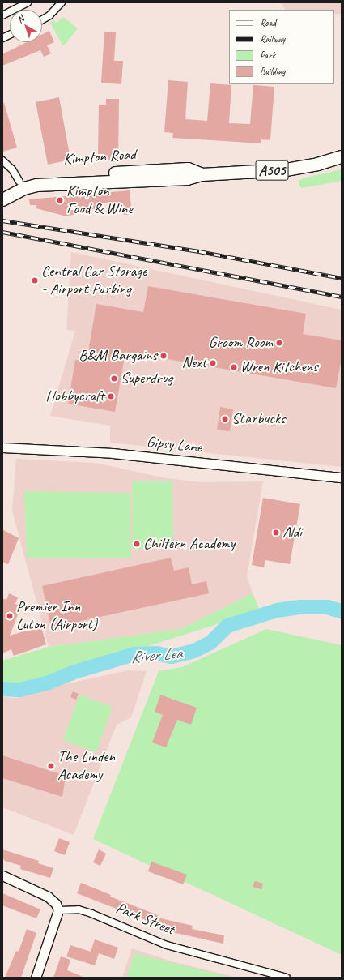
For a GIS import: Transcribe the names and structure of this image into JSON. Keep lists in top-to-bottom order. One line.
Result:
{"streets":{"highway":["Kimpton Road","A505"],"main road":["Gipsy Lane"],"street":["Park Street"]},"water":["River Lea"],"places":["Kimpton Food & Wine","Central Car Storage - Airport Parking","Groom Room","B&M Bargains","Next","Wren Kitchens","Superdrug","Hobbycraft","Starbucks","Aldi","Chiltern Academy","Premier Inn Luton (Airport)","The Linden Academy"],"legend":["Road","Railway","Park","Building"],"north":"top left"}
